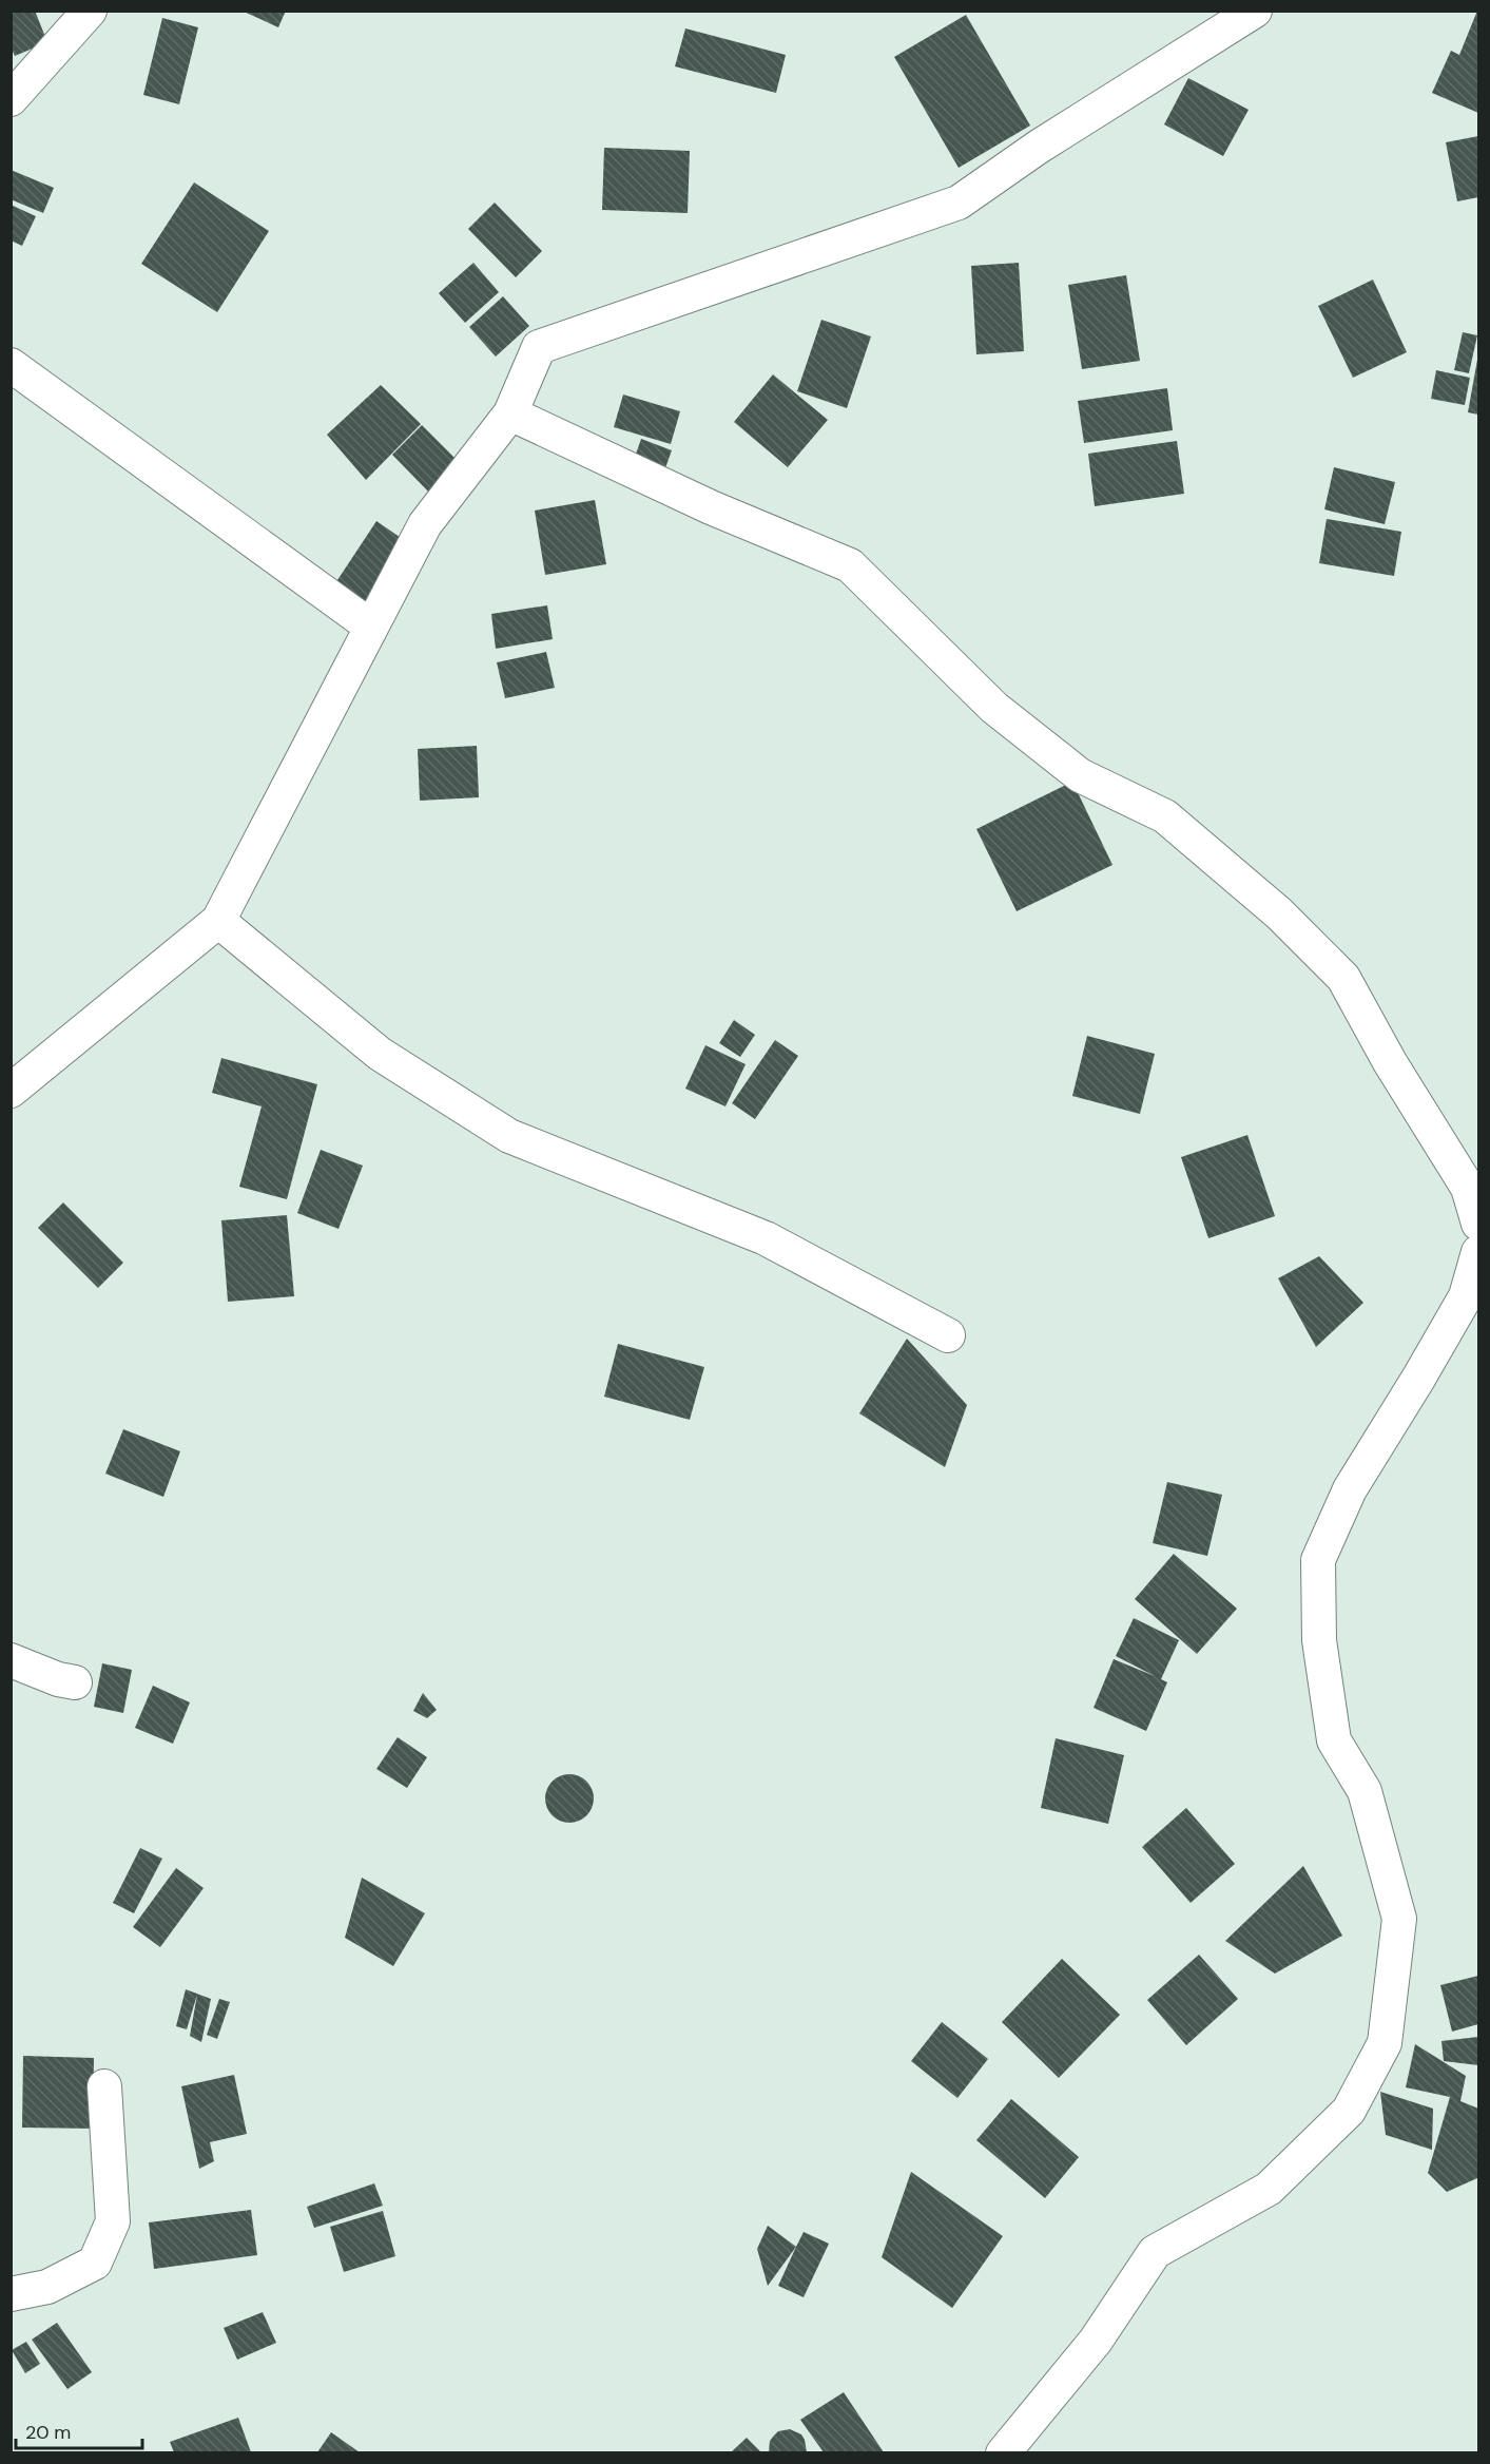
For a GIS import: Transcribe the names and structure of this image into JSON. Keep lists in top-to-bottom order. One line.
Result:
{"scale_bar":"20 m"}
